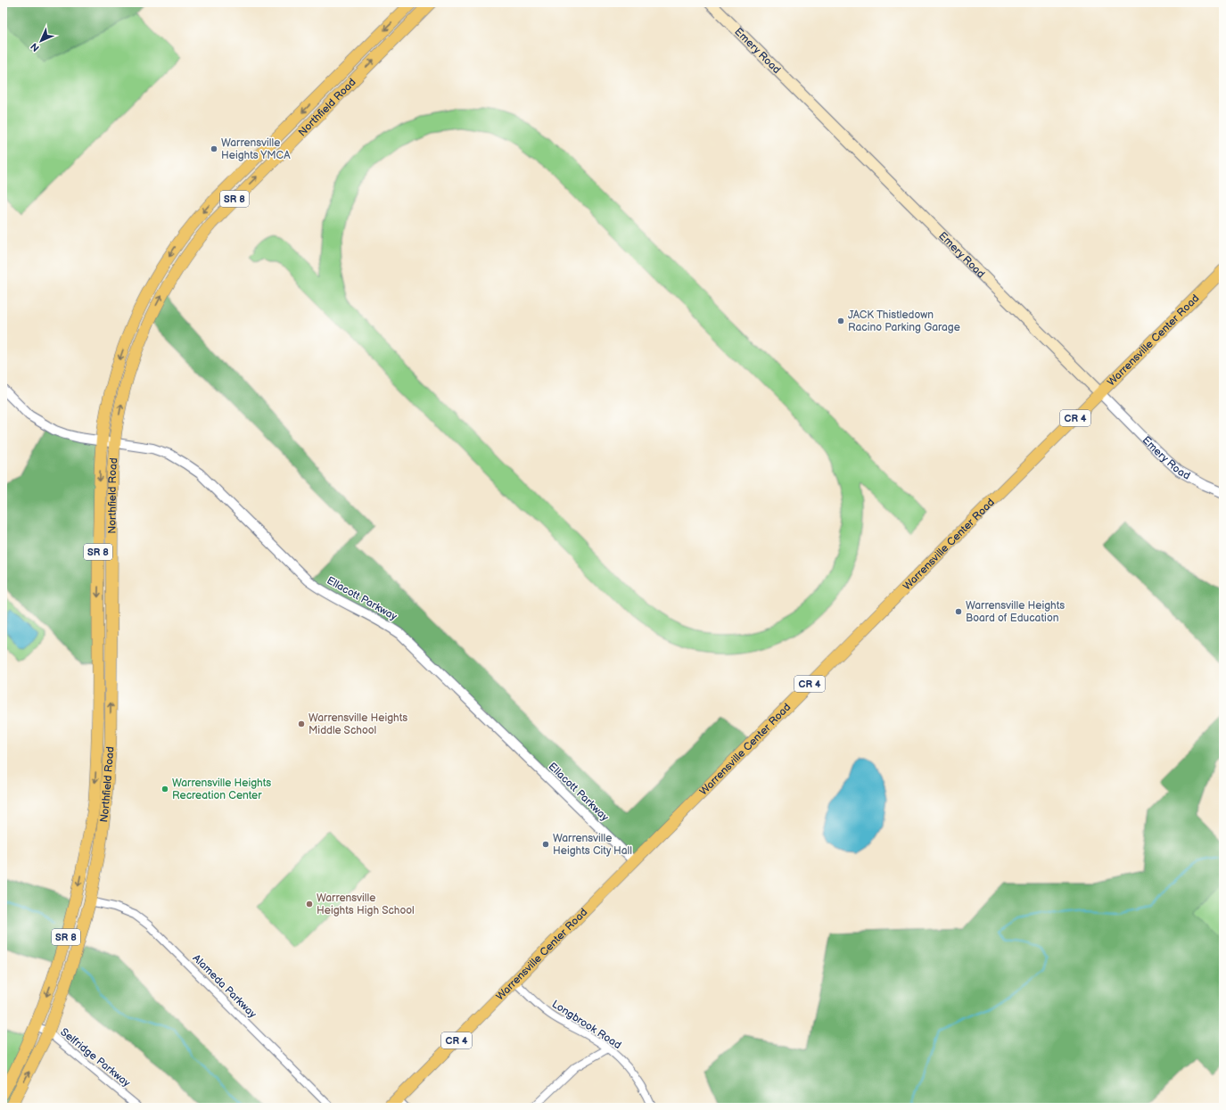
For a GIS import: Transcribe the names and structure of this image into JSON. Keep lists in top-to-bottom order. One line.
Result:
{"streets":{"main road":["Emery Road","Northfield Road","SR 8","Warrensville Center Road","CR 4"],"street":["Ellacott Parkway","Alameda Parkway","Longbrook Road","Selfridge Parkway"]},"crossings":[["Emery Road","Warrensville Center Road"],["Northfield Road","Ellacott Parkway"],["Northfield Road","Alameda Parkway"],["Northfield Road","Selfridge Parkway"],["Warrensville Center Road","Ellacott Parkway"],["Warrensville Center Road","Longbrook Road"]],"places":["Warrensville Heights YMCA","JACK Thistledown Racino Parking Garage","Warrensville Heights Board of Education","Warrensville Heights Middle School","Warrensville Heights Recreation Center","Warrensville Heights City Hall","Warrensville Heights High School"],"north":"bottom left"}
